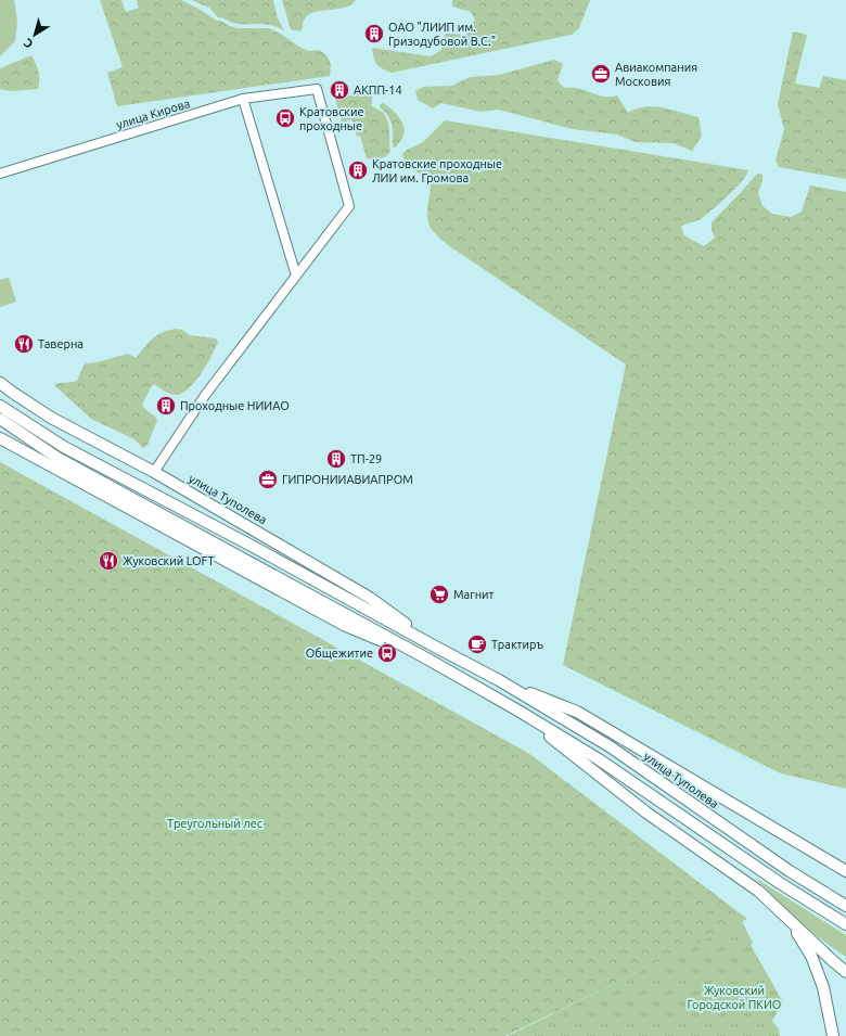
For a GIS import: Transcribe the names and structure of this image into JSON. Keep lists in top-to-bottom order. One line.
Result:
{"streets":{"main road":["улица Туполева"],"street":["улица Кирова"]},"parks":["Треугольный лес","Жуковский Городской ПКИО"],"places":{"building":["ОАО \"ЛИИП им. Гризодубовой В.С.\"","АКПП-14","Кратовские проходные ЛИИ им. Громова","Проходные НИИАО","ТП-29"],"office":["Авиакомпания Московия","ГИПРОНИИАВИАПРОМ"],"bus stop":["Кратовские проходные","Общежитие"],"restaurant":["Таверна","Жуковский LOFT"],"supermarket":["Магнит"],"cafe":["Трактиръ"]},"north":"bottom left"}
